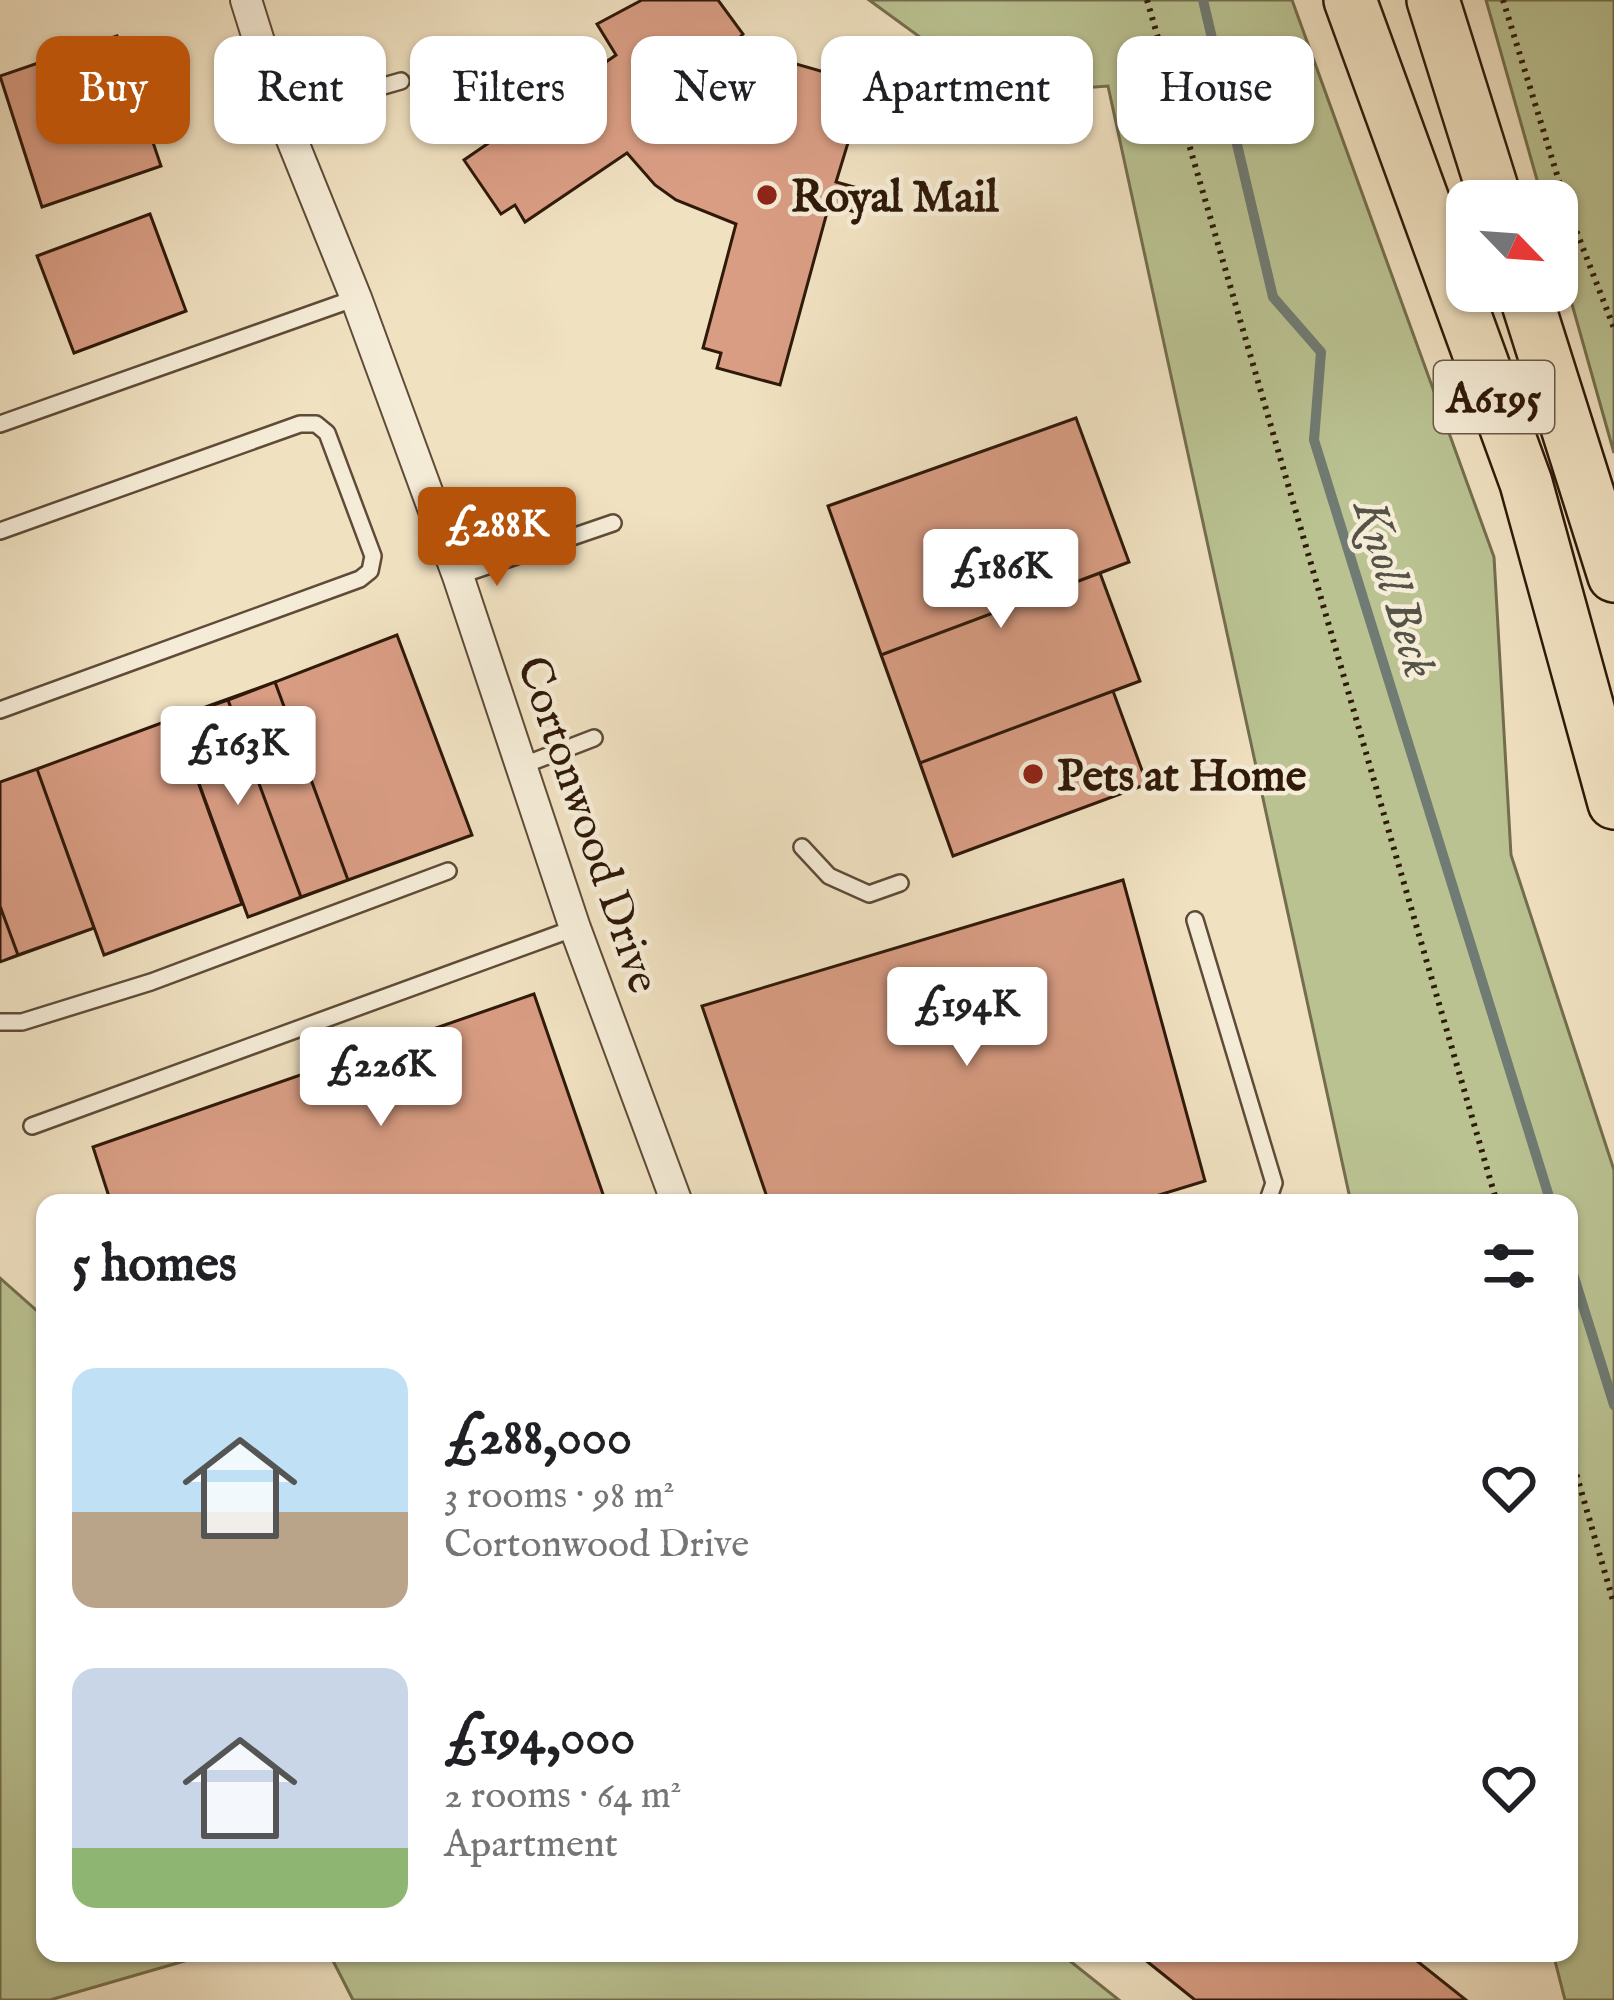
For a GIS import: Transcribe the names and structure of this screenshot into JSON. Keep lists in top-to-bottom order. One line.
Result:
{"streets":{"highway":["A6195"],"street":["Cortonwood Drive"]},"water":["Knoll Beck"],"places":["Royal Mail","Pets at Home"],"north":"bottom right","page":{"chip":["Buy","Rent","Filters","New","Apartment","House"],"price":["£288K","£186K","£163K","£194K","£226K"],"heading":"5 homes","list":[{"name":"£288,000","note":"3 rooms · 98 m² · Cortonwood Drive"},{"name":"£194,000","note":"2 rooms · 64 m² · Apartment"}]}}
